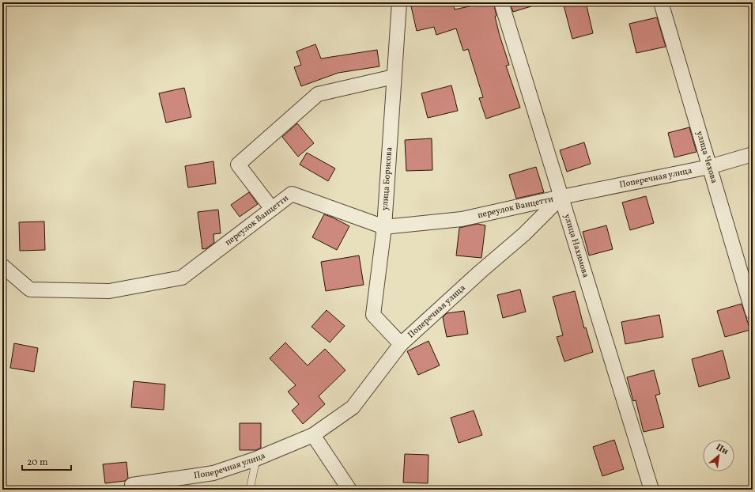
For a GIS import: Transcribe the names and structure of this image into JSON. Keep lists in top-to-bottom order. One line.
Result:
{"streets":{"street":["улица Чехова","Поперечная улица","улица Борисова","переулок Ванцетти","улица Нахимова"]},"crossings":[["улица Чехова","Поперечная улица"],["Поперечная улица","улица Борисова"],["Поперечная улица","переулок Ванцетти"],["Поперечная улица","улица Нахимова"],["улица Борисова","переулок Ванцетти"],["переулок Ванцетти","улица Нахимова"]],"scale_bar":"20 m","north":"top right"}
